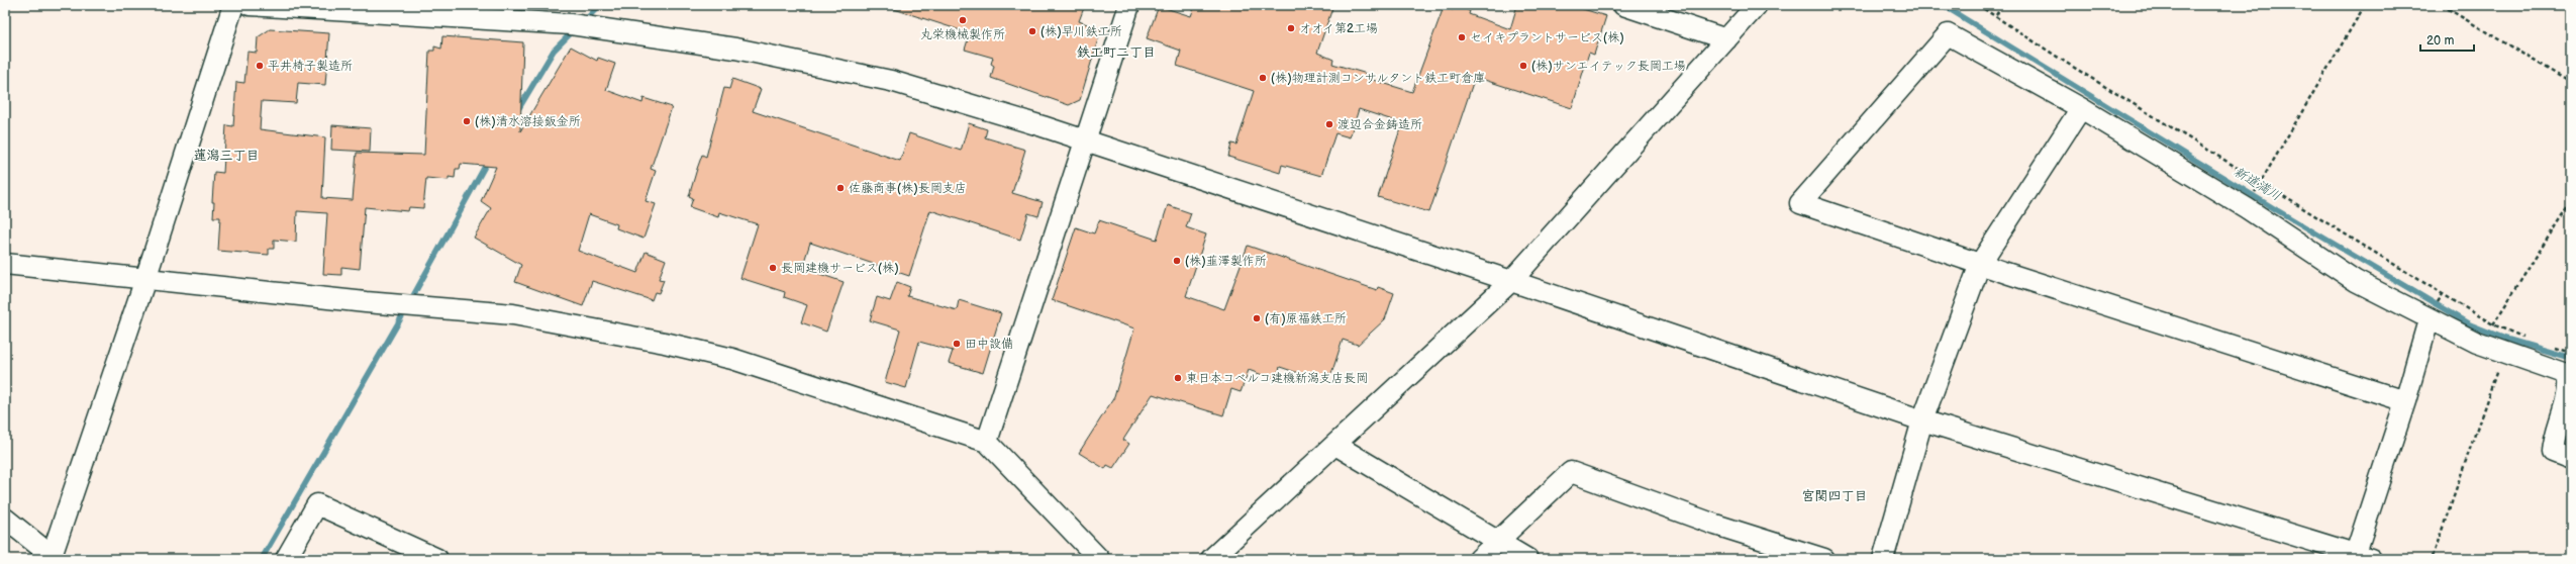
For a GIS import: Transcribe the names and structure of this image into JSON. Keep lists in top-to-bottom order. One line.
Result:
{"districts":["鉄工町二丁目","蓮潟三丁目","宮関四丁目"],"water":["新道満川"],"places":["丸栄機械製作所","オオイ第2工場","(株)早川鉄工所","セイキプラントサービス(株)","平井椅子製造所","(株)サンエイテック長岡工場","(株)物理計測コンサルタント鉄工町倉庫","(株)清水溶接鈑金所","渡辺合金鋳造所","佐藤商事(株)長岡支店","(株)韮澤製作所","長岡建機サービス(株)","(有)原福鉄工所","田中設備","東日本コベルコ建機新潟支店長岡"],"scale_bar":"20 m"}
